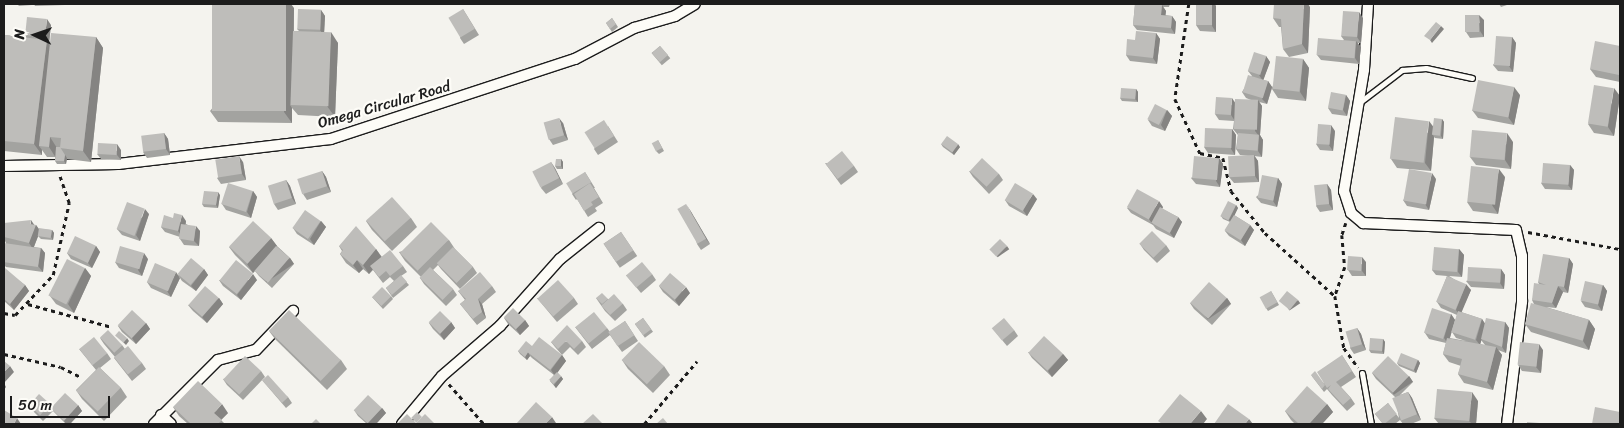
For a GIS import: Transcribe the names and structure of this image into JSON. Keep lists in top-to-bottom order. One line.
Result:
{"streets":{"street":["Omega Circular Road"]},"scale_bar":"50 m","north":"left"}
